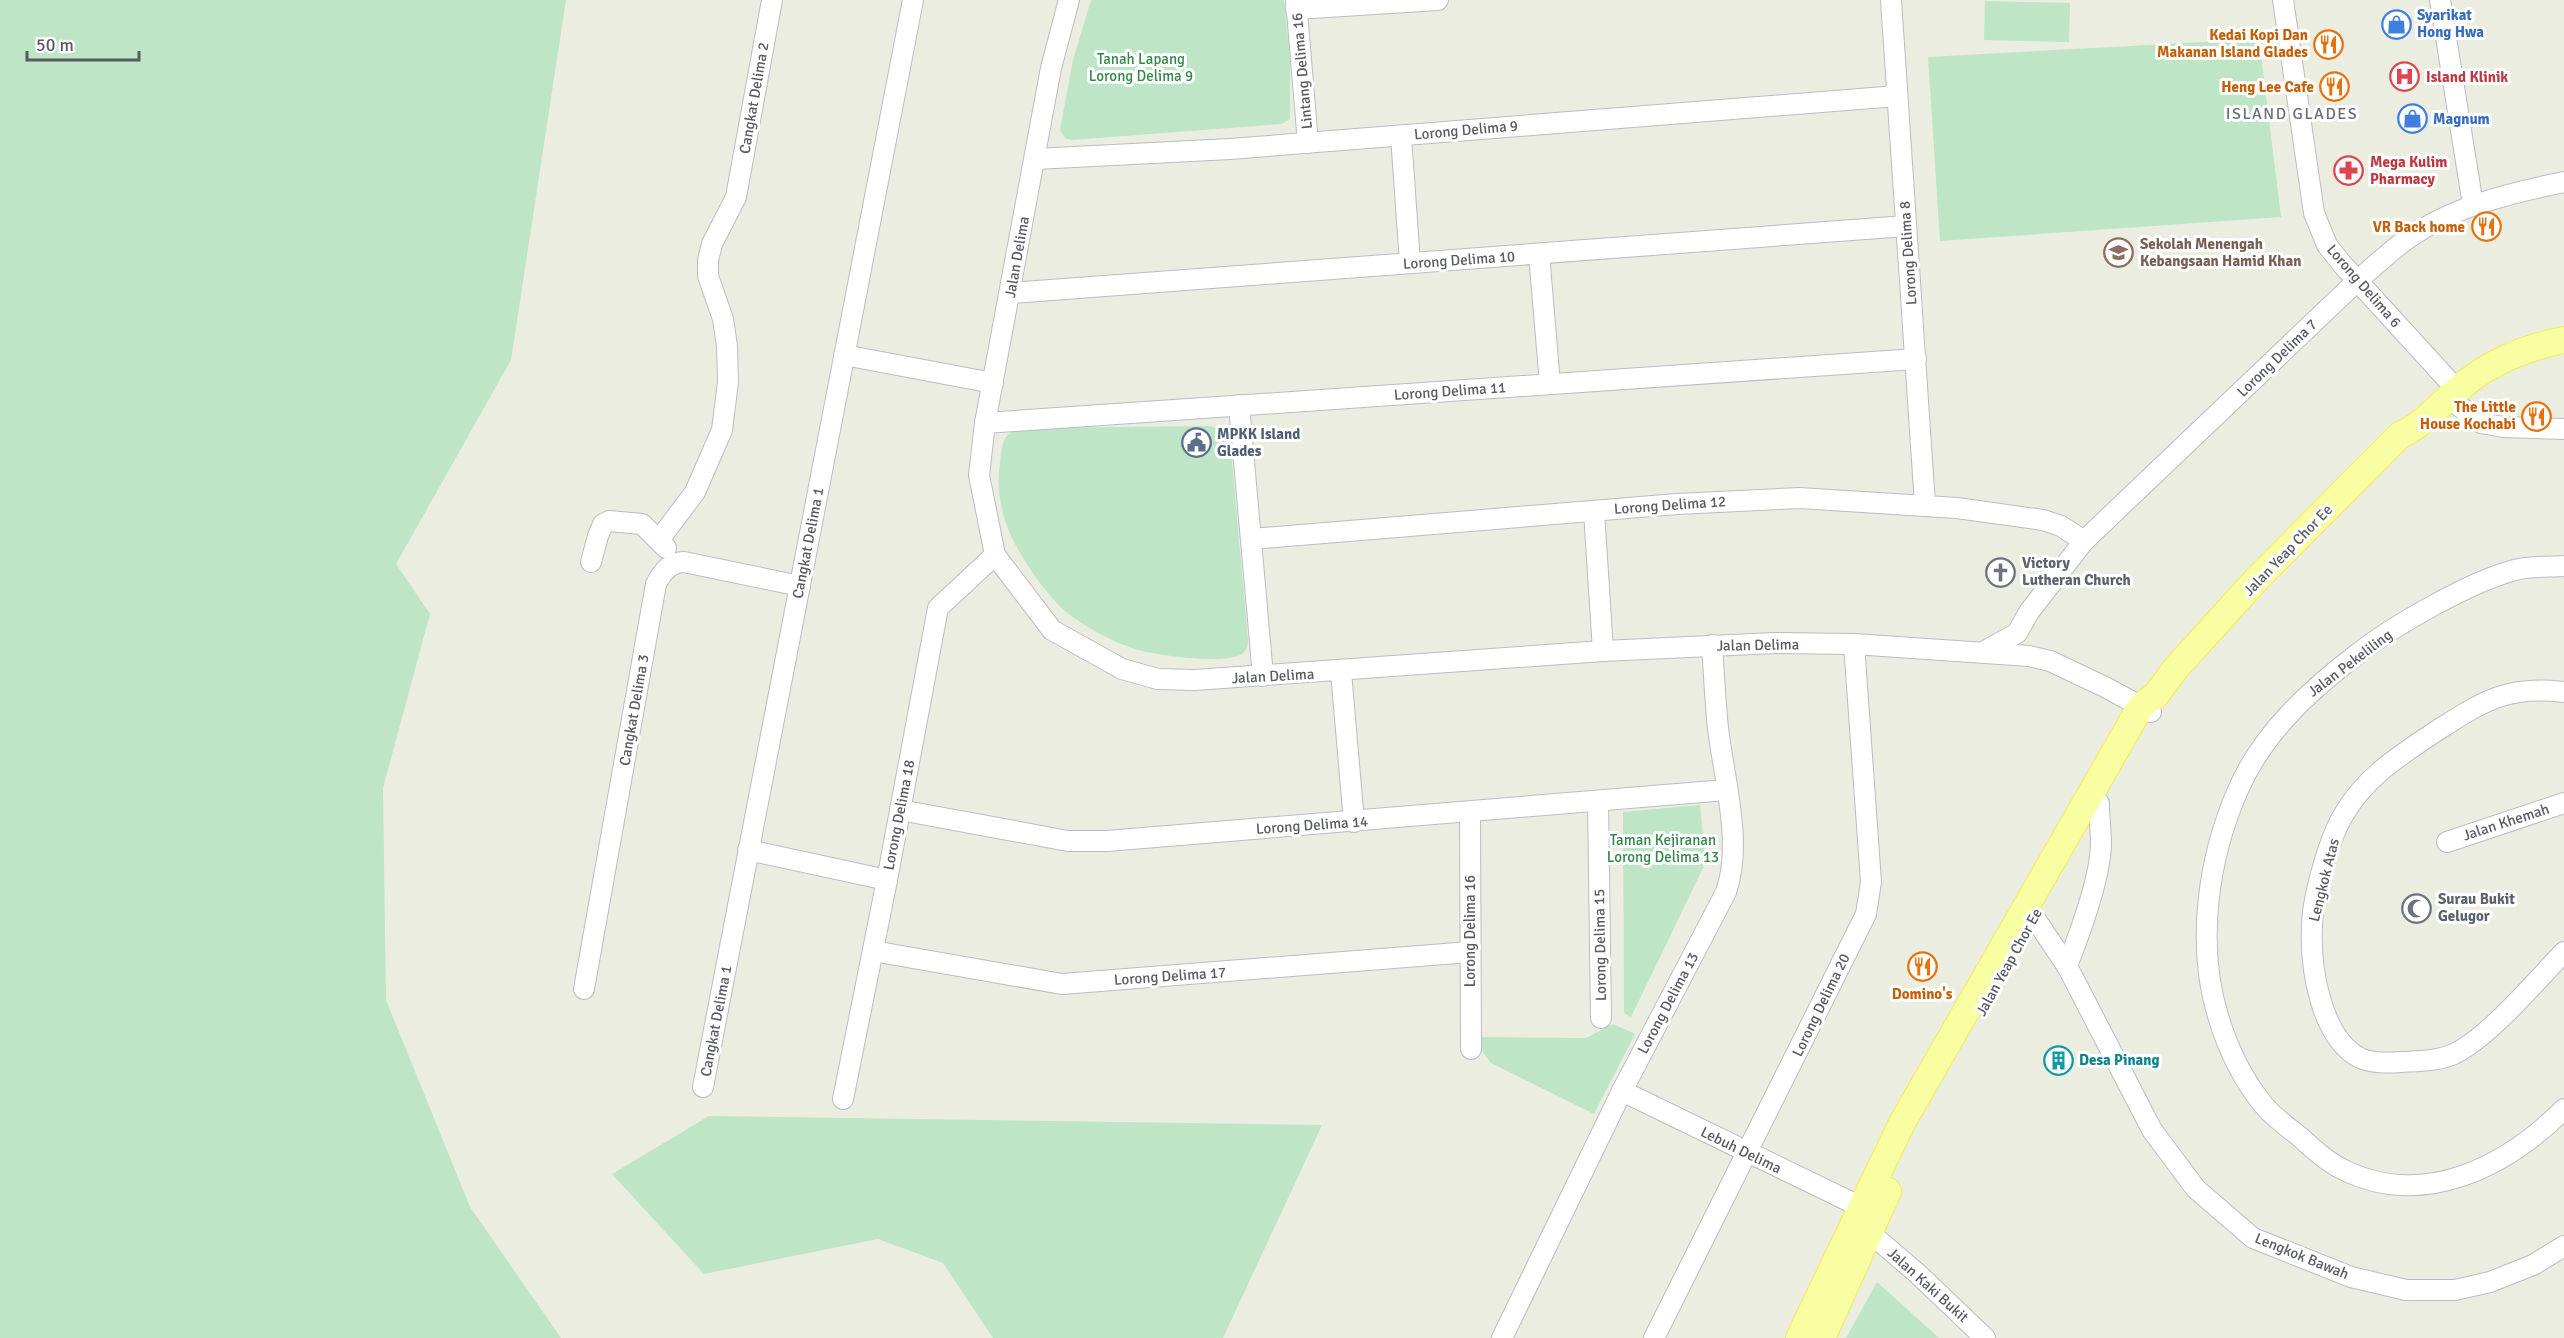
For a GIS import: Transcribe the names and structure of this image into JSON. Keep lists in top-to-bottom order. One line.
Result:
{"streets":{"main road":["Jalan Yeap Chor Ee"],"street":["Lintang Delima 16","Cangkat Delima 2","Lorong Delima 9","Lorong Delima 8","Jalan Delima","Lorong Delima 10","Lorong Delima 6","Lorong Delima 7","Lorong Delima 11","Lorong Delima 12","Cangkat Delima 1","Jalan Pekeliling","Cangkat Delima 3","Lorong Delima 18","Jalan Khemah","Lorong Delima 14","Lengkok Atas","Lorong Delima 16","Lorong Delima 15","Lorong Delima 17","Lorong Delima 13","Lorong Delima 20","Lebuh Delima","Lengkok Bawah","Jalan Kaki Bukit"]},"crossings":[["Lintang Delima 16","Lorong Delima 9"],["Lorong Delima 9","Lorong Delima 8"],["Lorong Delima 9","Jalan Delima"],["Lorong Delima 8","Lorong Delima 10"],["Lorong Delima 8","Lorong Delima 11"],["Lorong Delima 8","Lorong Delima 12"],["Jalan Delima","Lorong Delima 10"],["Jalan Delima","Lorong Delima 7"],["Jalan Delima","Lorong Delima 11"],["Jalan Delima","Jalan Yeap Chor Ee"],["Jalan Delima","Lorong Delima 18"],["Jalan Delima","Lorong Delima 13"],["Jalan Delima","Lorong Delima 20"],["Lorong Delima 6","Lorong Delima 7"],["Lorong Delima 6","Jalan Yeap Chor Ee"],["Lorong Delima 7","Lorong Delima 12"],["Jalan Yeap Chor Ee","Lebuh Delima"],["Jalan Yeap Chor Ee","Lengkok Bawah"],["Jalan Yeap Chor Ee","Jalan Kaki Bukit"],["Lorong Delima 18","Lorong Delima 14"],["Lorong Delima 18","Lorong Delima 17"],["Lorong Delima 14","Lorong Delima 16"],["Lorong Delima 14","Lorong Delima 15"],["Lorong Delima 14","Lorong Delima 13"],["Lorong Delima 16","Lorong Delima 17"],["Lorong Delima 13","Lebuh Delima"],["Lorong Delima 20","Lebuh Delima"]],"districts":["ISLAND GLADES"],"parks":["Tanah Lapang Lorong Delima 9","Taman Kejiranan Lorong Delima 13"],"places":{"shop":["Syarikat Hong Hwa","Magnum"],"restaurant":["Kedai Kopi Dan Makanan Island Glades","Heng Lee Cafe","VR Back home","The Little House Kochabi","Domino's"],"hospital":["Island Klinik"],"pharmacy":["Mega Kulim Pharmacy"],"school or university":["Sekolah Menengah Kebangsaan Hamid Khan"],"public building":["MPKK Island Glades"],"church":["Victory Lutheran Church"],"mosque":["Surau Bukit Gelugor"],"building":["Desa Pinang"]},"scale_bar":"50 m"}
